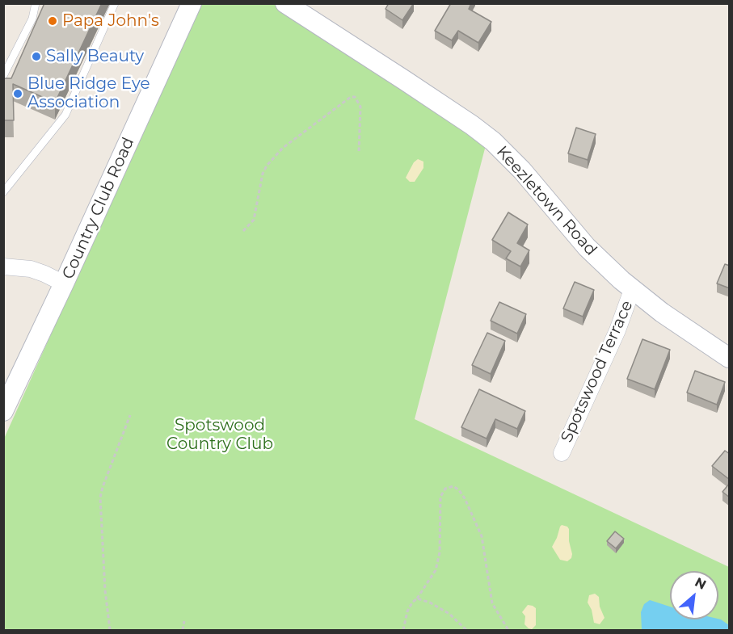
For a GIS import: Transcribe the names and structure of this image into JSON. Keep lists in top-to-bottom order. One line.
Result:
{"streets":{"street":["Keezletown Road","Country Club Road","Spotswood Terrace"]},"crossings":[["Keezletown Road","Spotswood Terrace"]],"parks":["Spotswood Country Club"],"places":["Papa John's","Sally Beauty","Blue Ridge Eye Association"],"north":"top right"}
